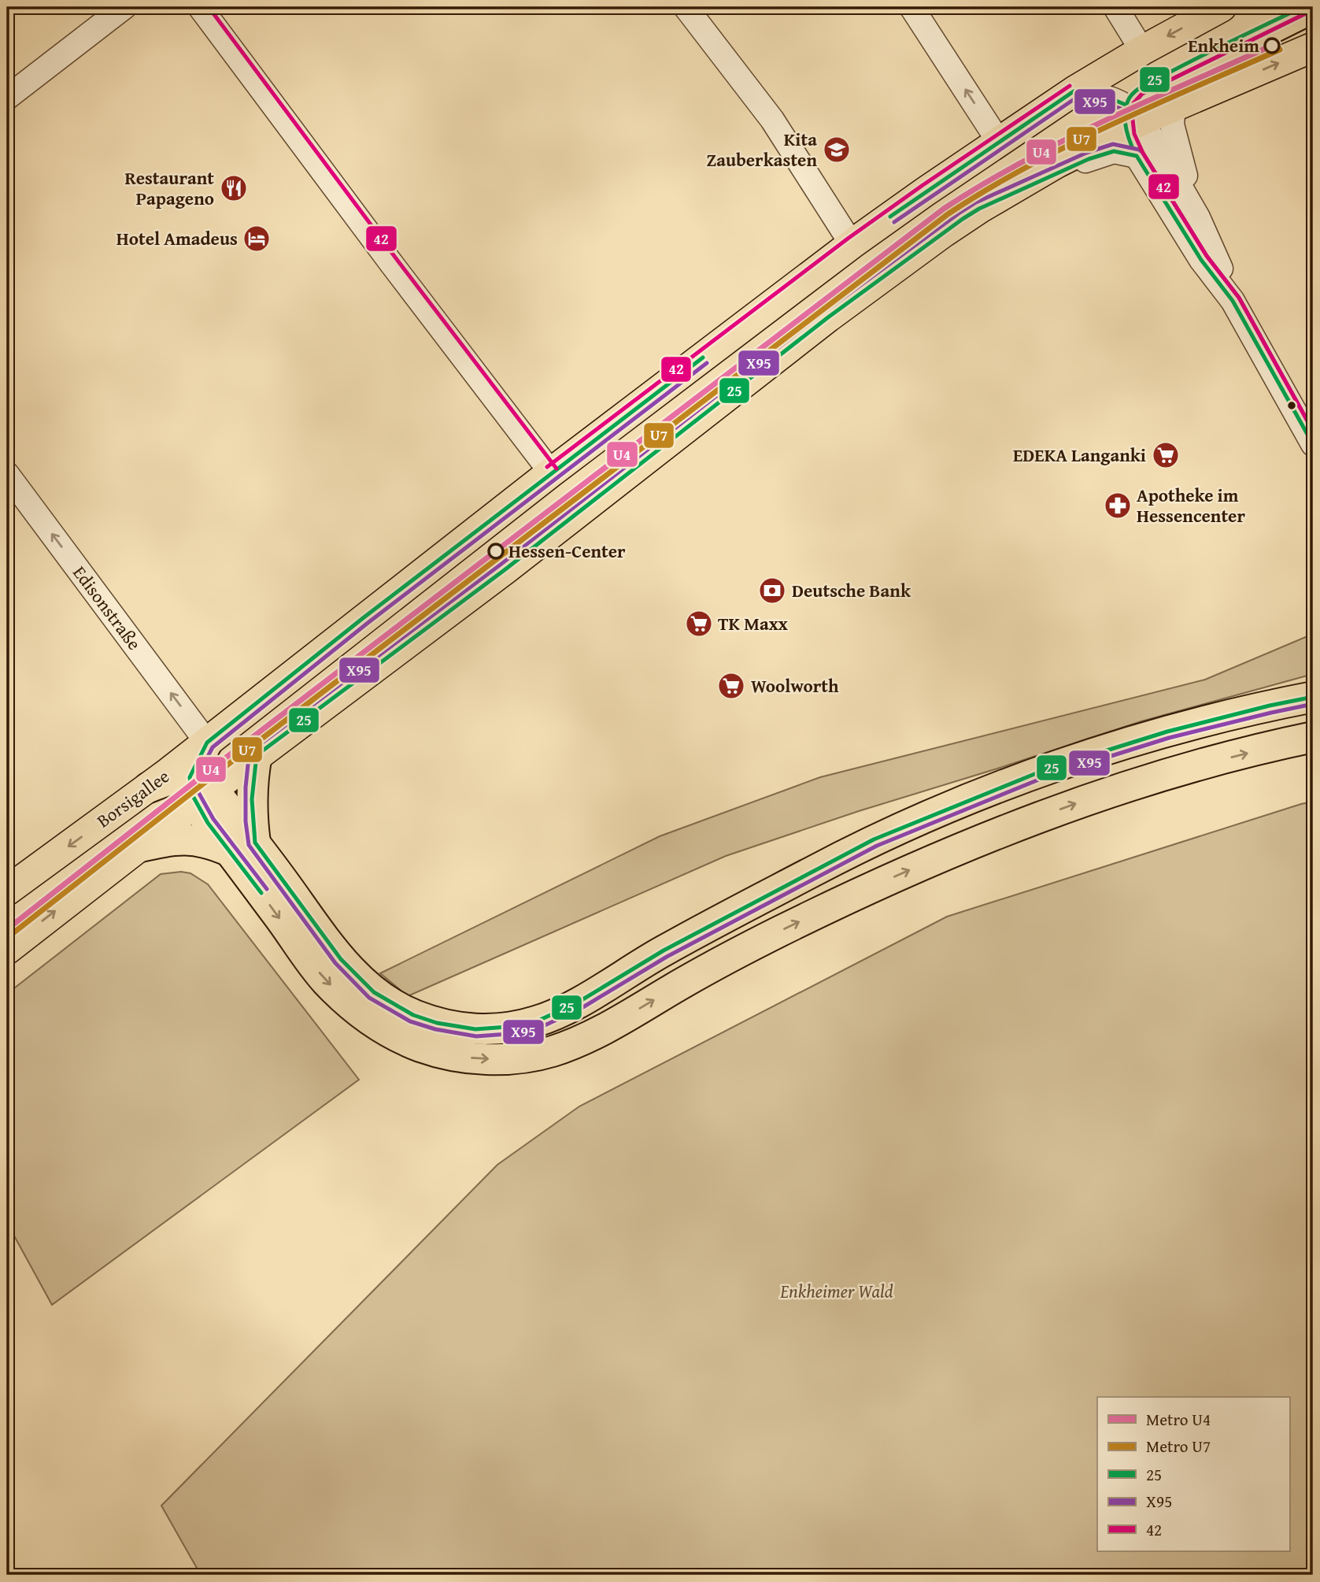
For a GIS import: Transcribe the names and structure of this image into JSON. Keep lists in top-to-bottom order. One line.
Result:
{"streets":{"main road":["Borsigallee"],"street":["Edisonstraße"]},"crossings":[["Edisonstraße","Borsigallee"]],"one_way":["Edisonstraße"],"parks":["Enkheimer Wald"],"places":{"other":["Enkheim","Hessen-Center"],"school or university":["Kita Zauberkasten"],"restaurant":["Restaurant Papageno"],"hotel":["Hotel Amadeus"],"supermarket":["EDEKA Langanki","TK Maxx","Woolworth"],"pharmacy":["Apotheke im Hessencenter"],"bank":["Deutsche Bank"]},"lines":["transit line 25","transit line 42","transit line X95","metro line U4","metro line U7"],"legend":["Metro U4","Metro U7","25","X95","42"]}
